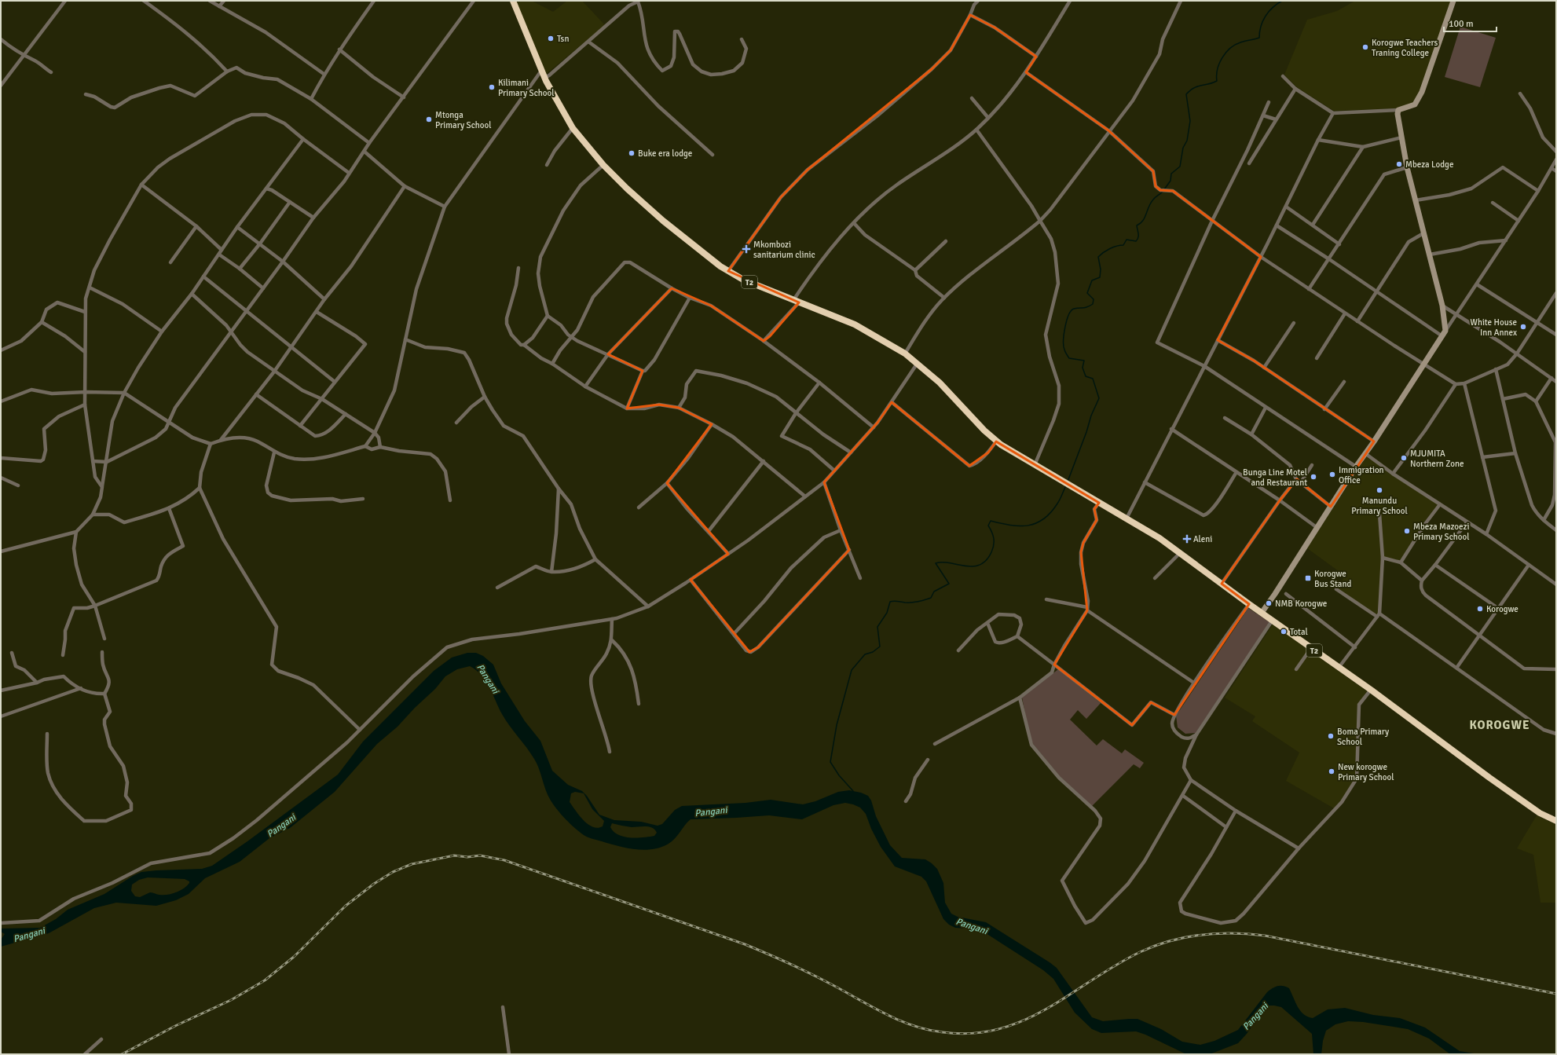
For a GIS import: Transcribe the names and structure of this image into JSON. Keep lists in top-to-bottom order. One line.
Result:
{"streets":{"highway":["T2"]},"districts":["KOROGWE"],"water":["Pangani"],"places":{"other":["Tsn","Korogwe Teachers Traning College","Kilimani Primary School","Mtonga Primary School","Buke era lodge","Mbeza Lodge","White House Inn Annex","MJUMITA Northern Zone","Immigration Office","Bunga Line Motel and Restaurant","Manundu Primary School","Mbeza Mazoezi Primary School","NMB Korogwe","Korogwe","Total","Boma Primary School","New korogwe Primary School"],"health":["Mkombozi sanitarium clinic","Aleni"],"transit":["Korogwe Bus Stand"]},"scale_bar":"100 m"}
